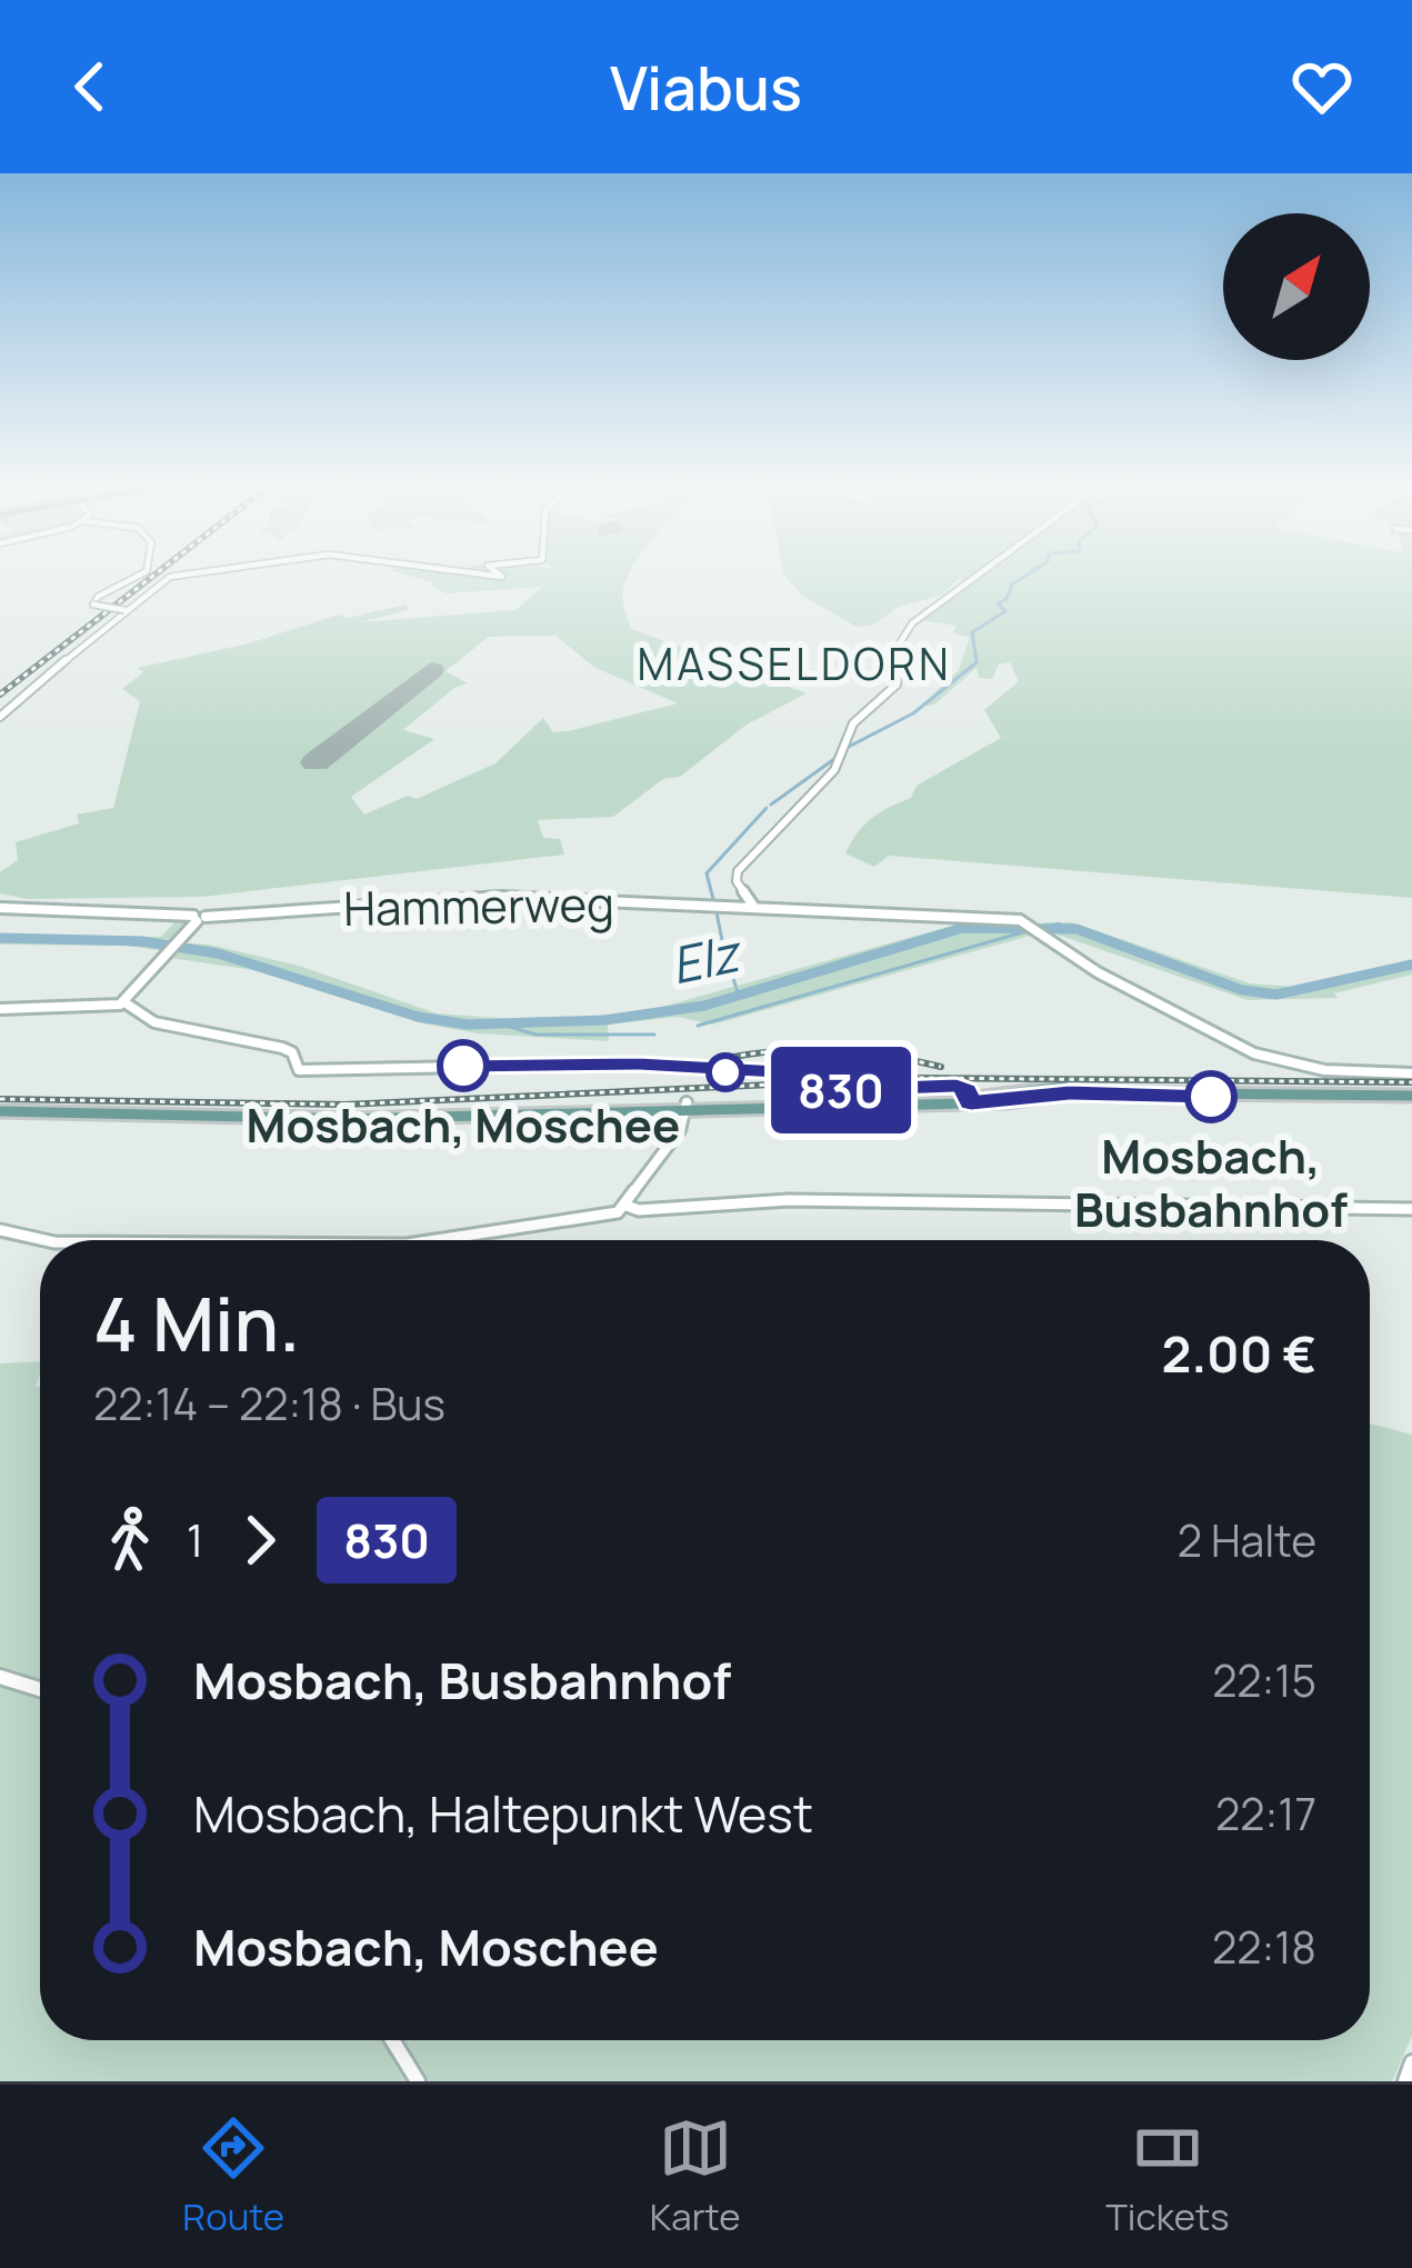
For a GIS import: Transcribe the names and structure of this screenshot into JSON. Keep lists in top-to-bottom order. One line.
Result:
{"streets":{"street":["Hammerweg"]},"districts":["MASSELDORN"],"water":["Elz"],"places":["Mosbach, Moschee","Mosbach, Busbahnhof"],"lines":["bus line 830"],"north":"top right","page":{"header":"Viabus","on_map":"830","heading":["4 Min.","22:14 – 22:18 · Bus","2.00 €"],"legs":["1","830","2 Halte"],"list":[{"name":"Mosbach, Busbahnhof","value":"22:15"},{"name":"Mosbach, Haltepunkt West","value":"22:17"},{"name":"Mosbach, Moschee","value":"22:18"}],"tabs":["Route","Karte","Tickets"]}}
